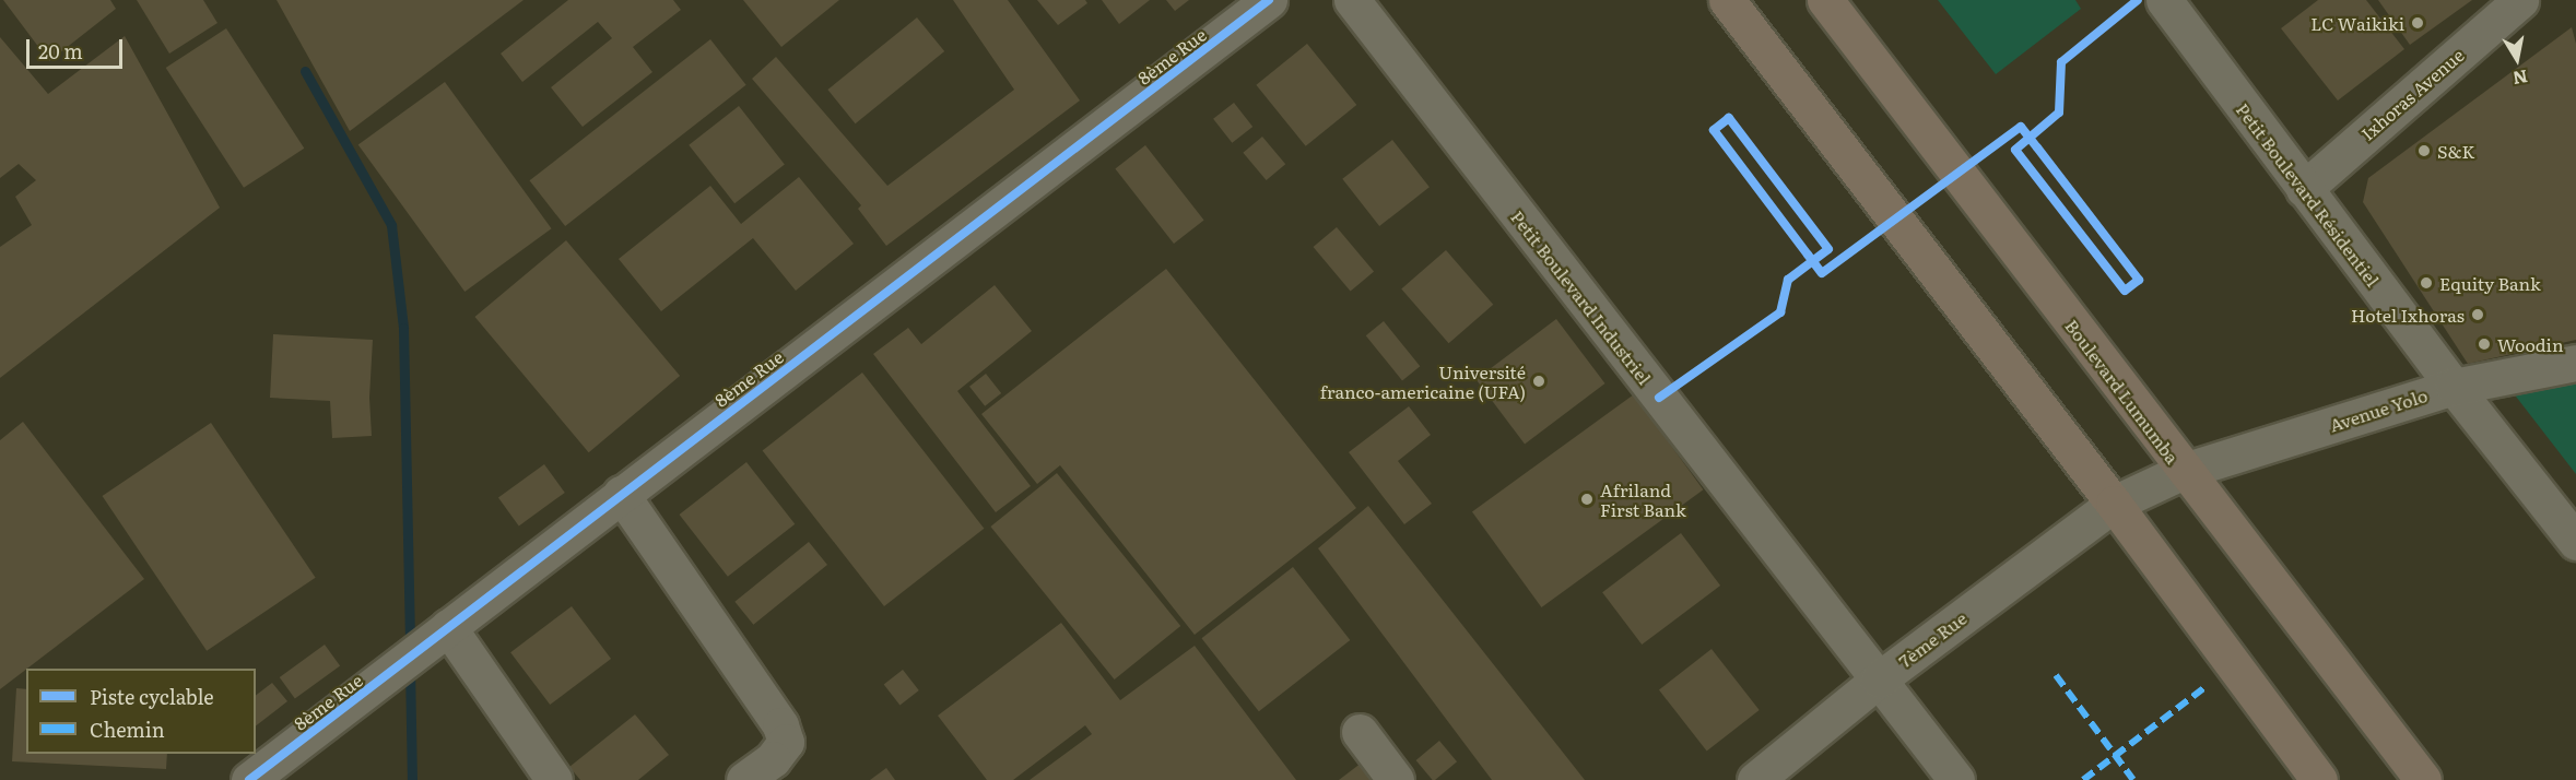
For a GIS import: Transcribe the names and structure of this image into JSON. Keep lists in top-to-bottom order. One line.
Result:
{"streets":{"highway":["Boulevard Lumumba"],"street":["8ème Rue","Ixhoras Avenue","Petit Boulevard Résidentiel","Petit Boulevard Industriel","Avenue Yolo","7ème Rue"]},"crossings":[["Ixhoras Avenue","Petit Boulevard Résidentiel"],["Petit Boulevard Résidentiel","Avenue Yolo"],["Petit Boulevard Industriel","7ème Rue"],["Boulevard Lumumba","Avenue Yolo"],["Avenue Yolo","7ème Rue"]],"places":["LC Waikiki","S&K","Equity Bank","Hotel Ixhoras","Woodin","Université franco-americaine (UFA)","Afriland First Bank"],"legend":["Piste cyclable","Chemin"],"scale_bar":"20 m","north":"bottom"}
